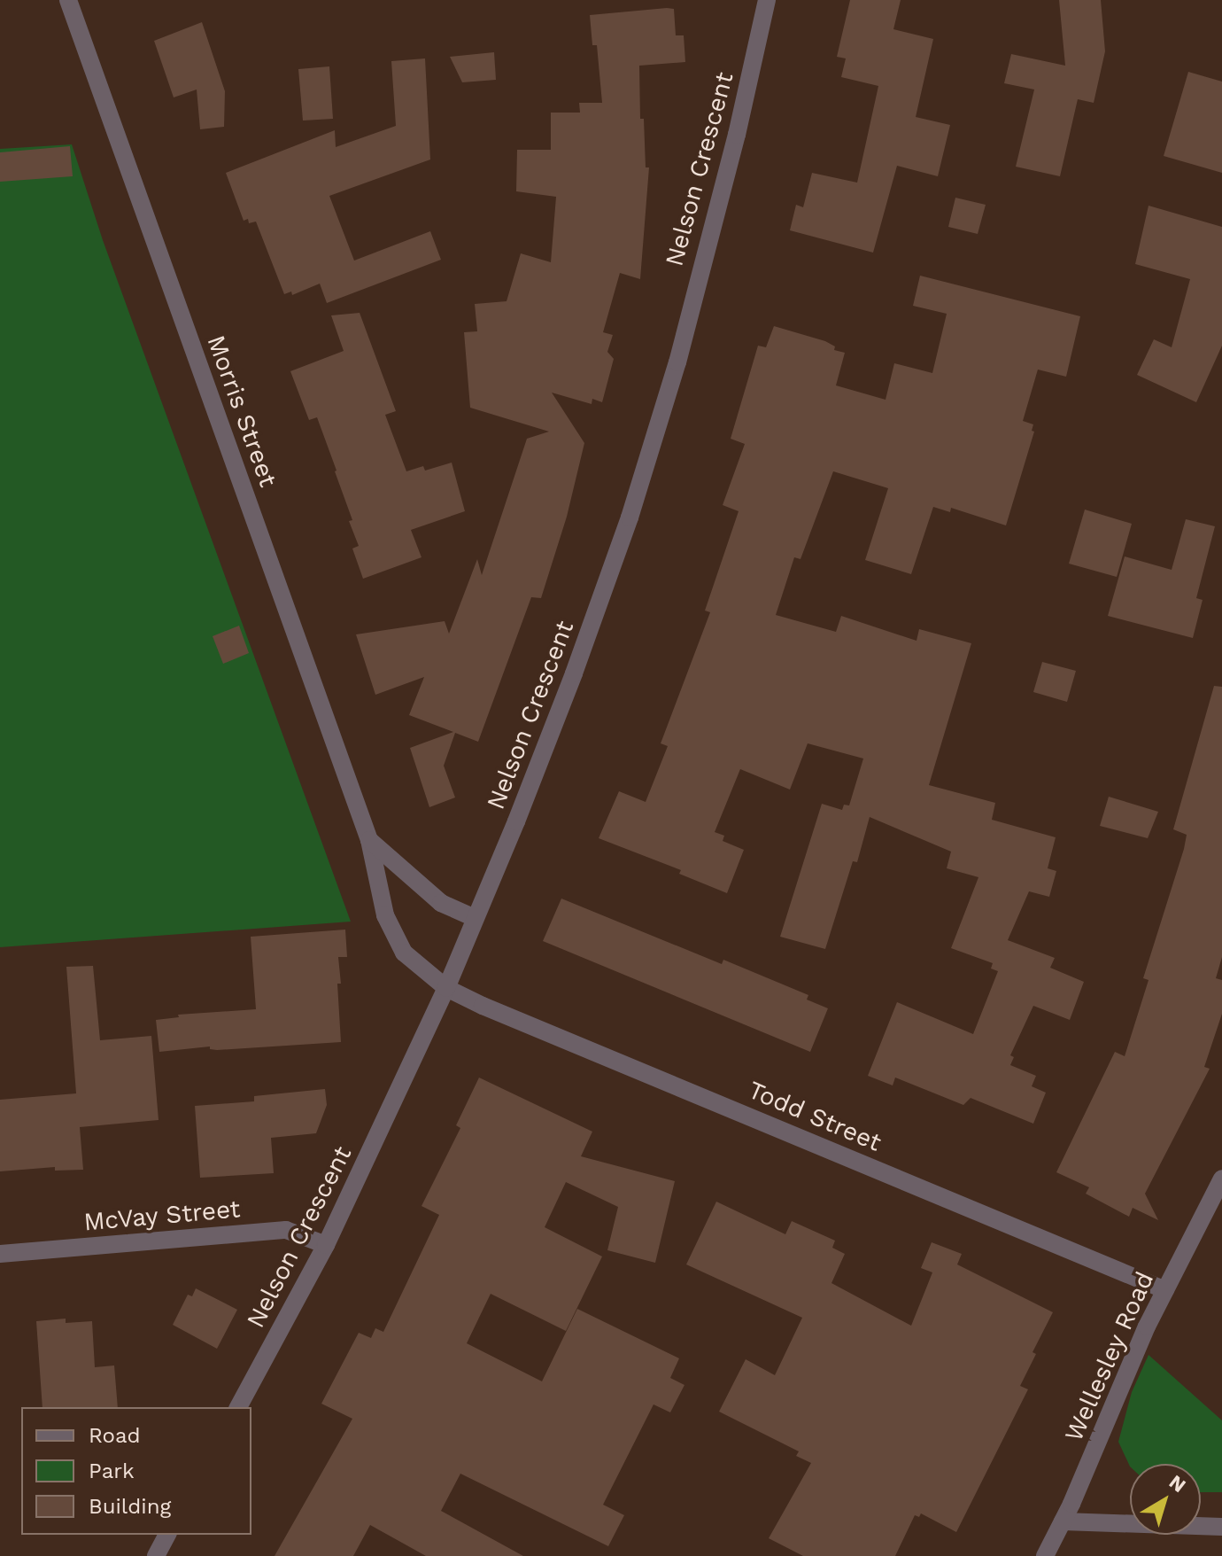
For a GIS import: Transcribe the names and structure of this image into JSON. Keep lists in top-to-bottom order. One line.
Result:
{"streets":{"street":["Nelson Crescent","Morris Street","Todd Street","McVay Street","Wellesley Road"]},"crossings":[["Nelson Crescent","Morris Street"],["Nelson Crescent","Todd Street"],["Nelson Crescent","McVay Street"],["Morris Street","Todd Street"],["Todd Street","Wellesley Road"]],"legend":["Road","Park","Building"],"north":"top right"}
